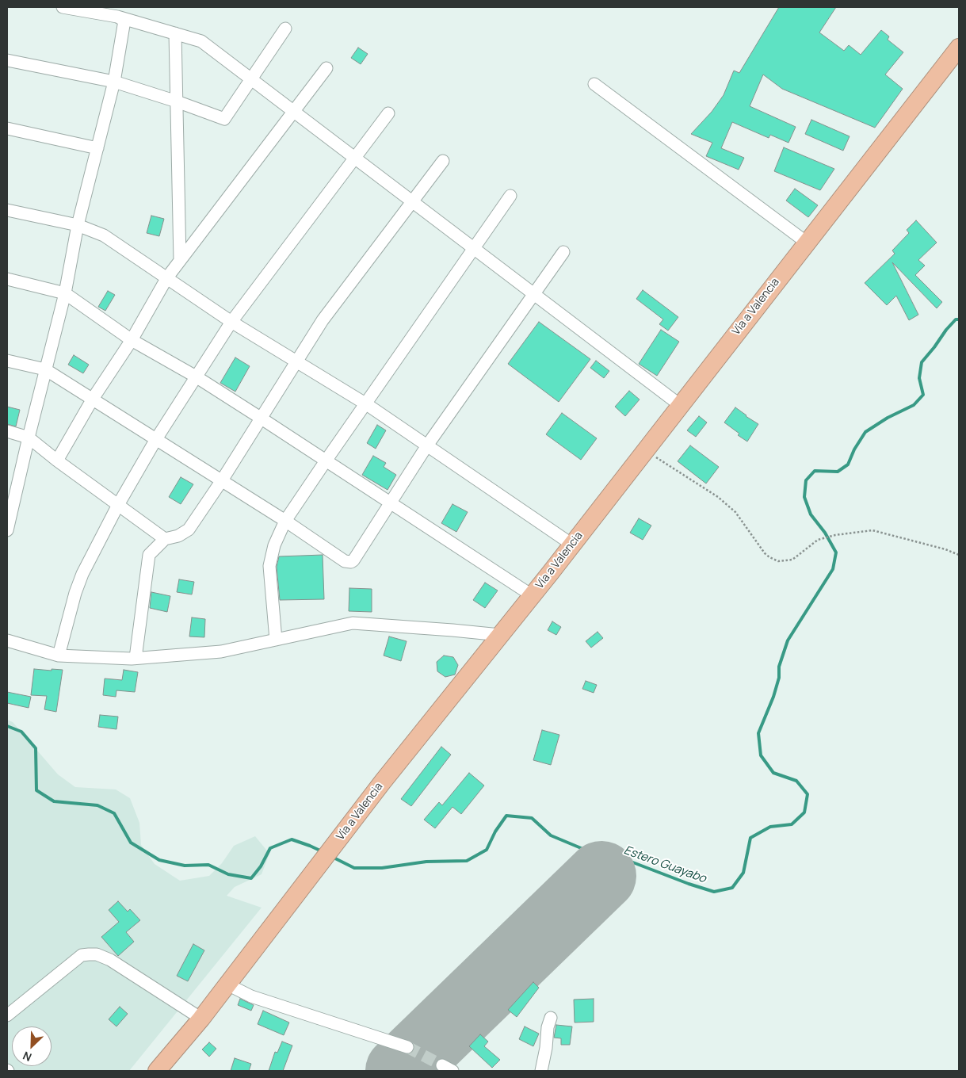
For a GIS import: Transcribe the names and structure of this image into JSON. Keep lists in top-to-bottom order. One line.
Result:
{"streets":{"highway":["Vía a Valencia"]},"water":["Estero Guayabo"],"north":"bottom left"}
